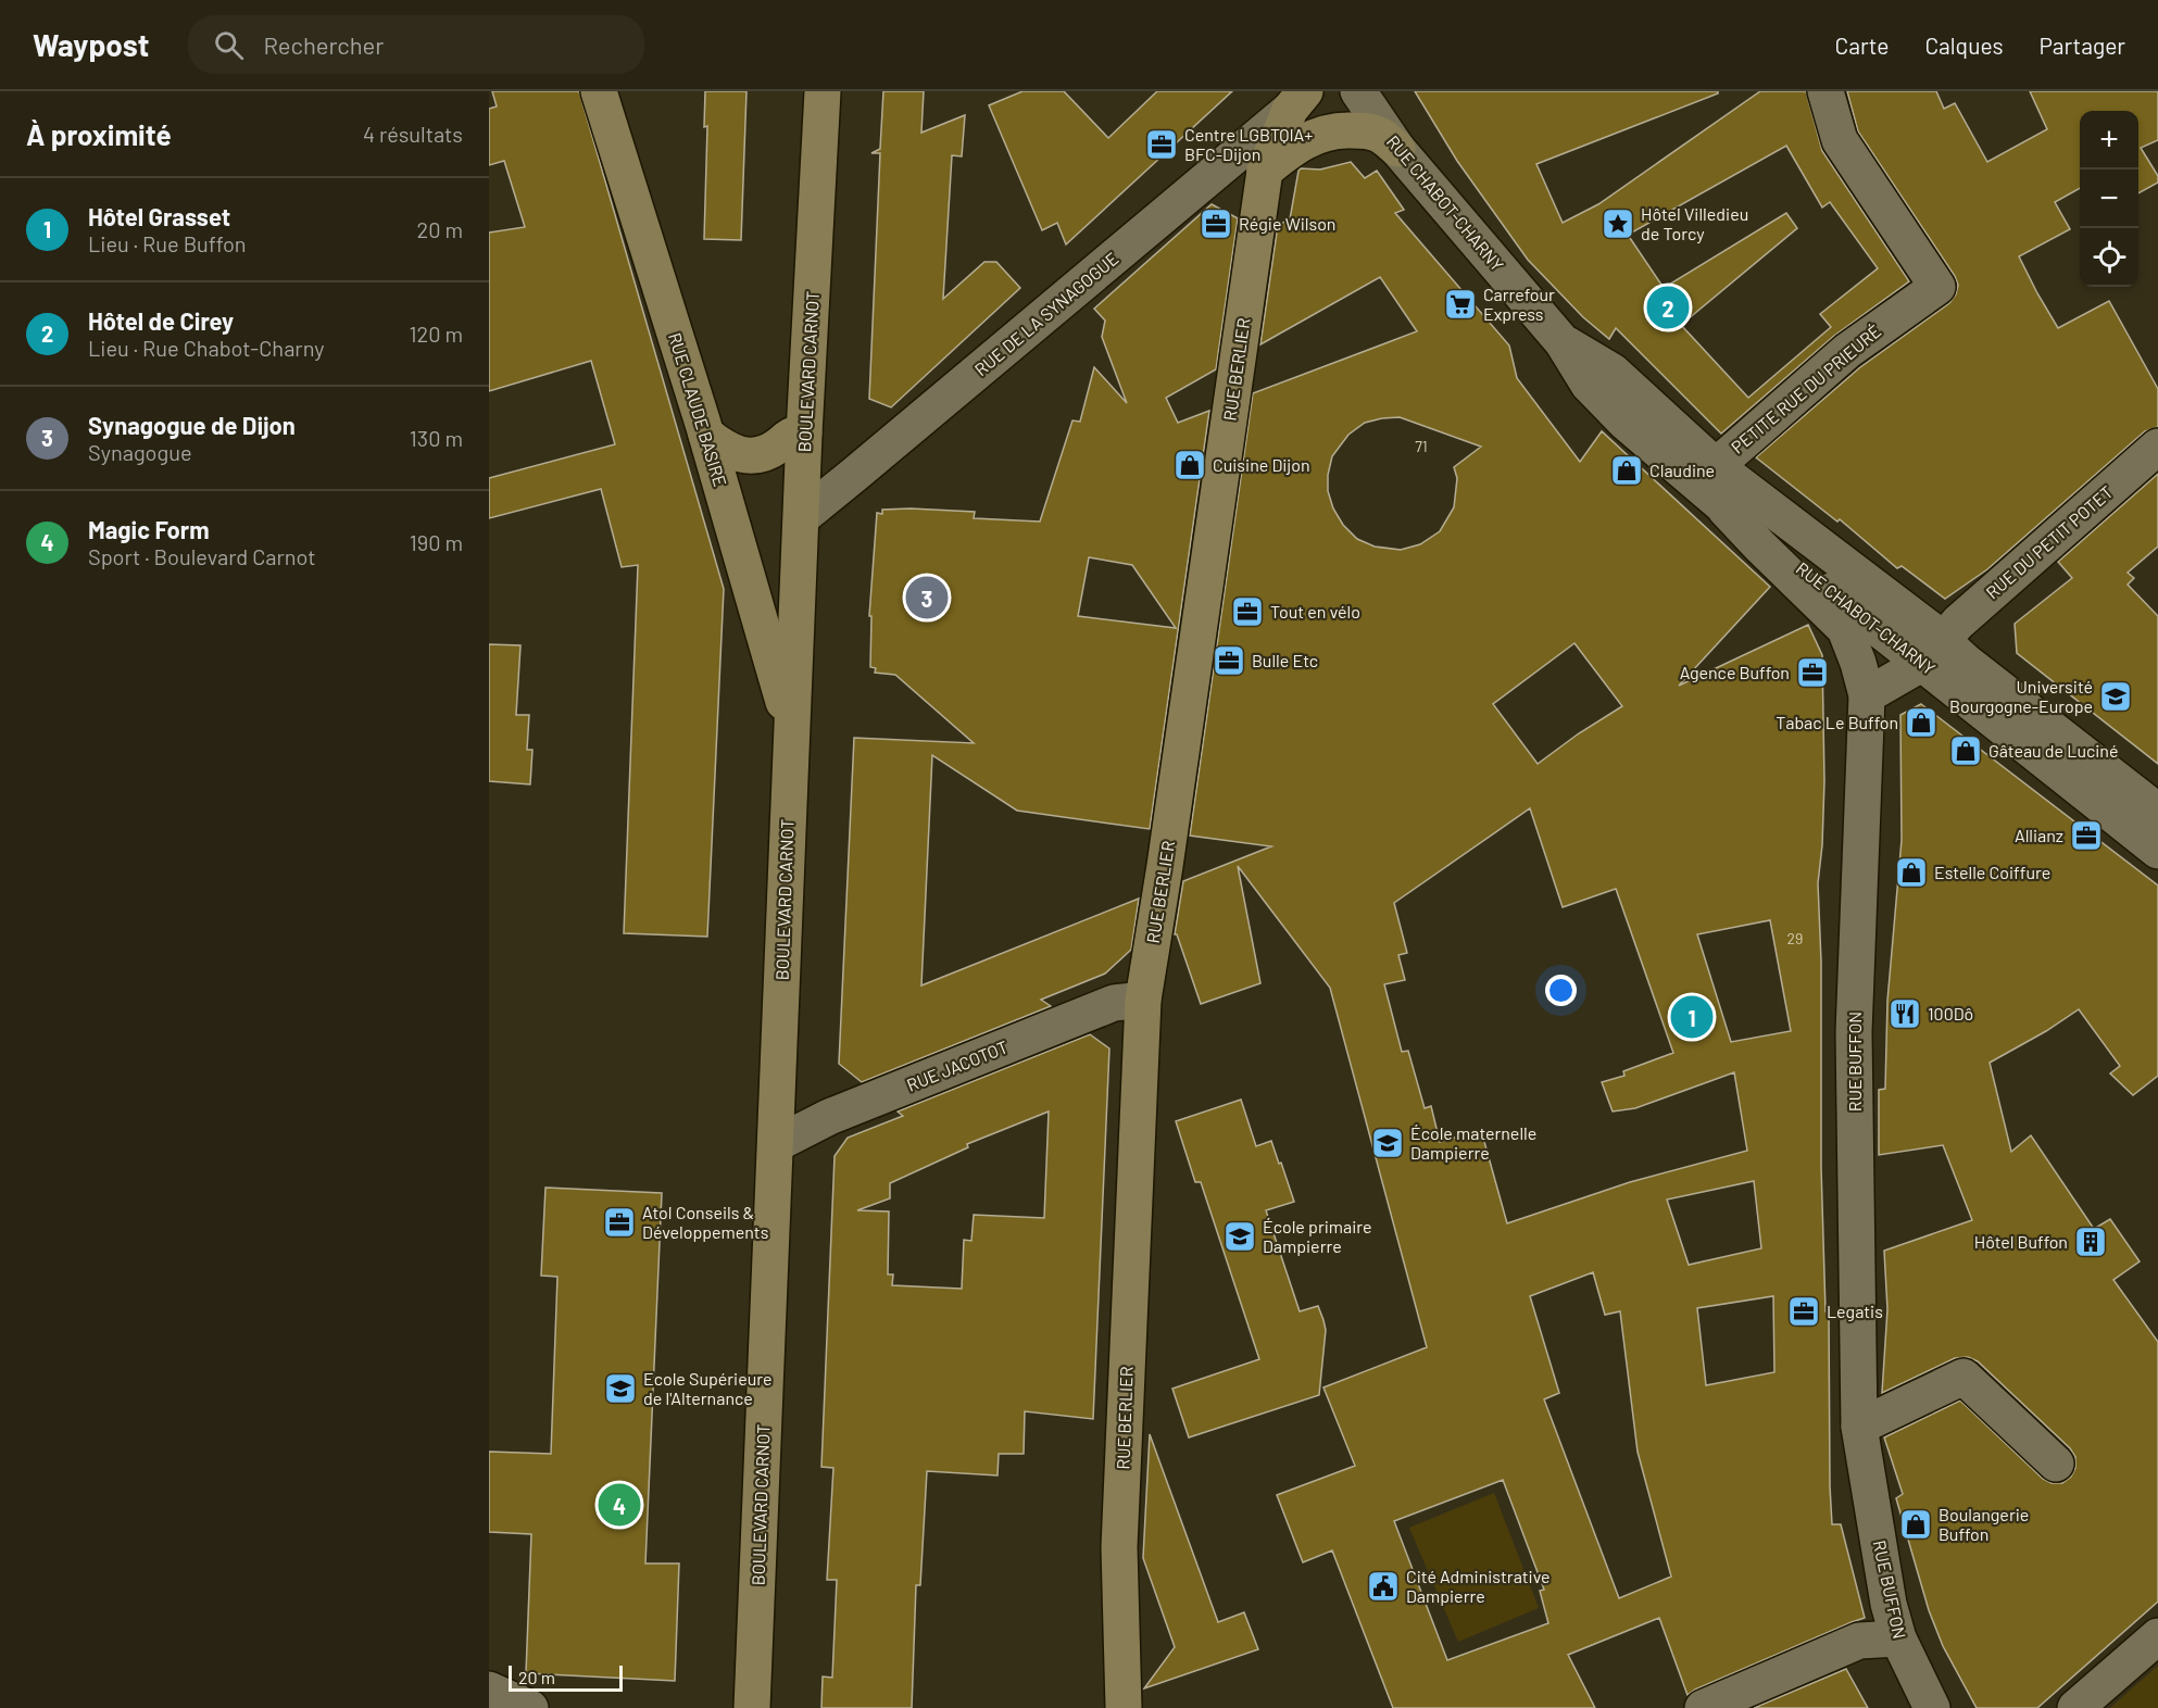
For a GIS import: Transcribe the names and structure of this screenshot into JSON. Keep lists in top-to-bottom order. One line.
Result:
{"streets":{"main road":["RUE BERLIER","BOULEVARD CARNOT","RUE CLAUDE BASIRE"],"street":["RUE CHABOT-CHARNY","RUE DE LA SYNAGOGUE","PETITE RUE DU PRIEURÉ","RUE DU PETIT POTET","RUE BUFFON","RUE JACOTOT"]},"crossings":[["RUE CHABOT-CHARNY","PETITE RUE DU PRIEURÉ"],["RUE CHABOT-CHARNY","RUE DU PETIT POTET"],["RUE CHABOT-CHARNY","RUE BUFFON"],["RUE DE LA SYNAGOGUE","RUE BERLIER"],["RUE DE LA SYNAGOGUE","BOULEVARD CARNOT"],["RUE BERLIER","RUE JACOTOT"],["BOULEVARD CARNOT","RUE CLAUDE BASIRE"],["BOULEVARD CARNOT","RUE JACOTOT"]],"places":{"office":["Centre LGBTQIA+ BFC-Dijon","Régie Wilson","Tout en vélo","Bulle Etc","Agence Buffon","Allianz","Atol Conseils & Développements","Legatis"],"place":["Hôtel Villedieu de Torcy"],"supermarket":["Carrefour Express"],"shop":["Cuisine Dijon","Claudine","Tabac Le Buffon","Gâteau de Luciné","Estelle Coiffure","Boulangerie Buffon"],"school or university":["Université Bourgogne-Europe","École maternelle Dampierre","École primaire Dampierre","Ecole Supérieure de l'Alternance"],"restaurant":["100Dô"],"building":["Hôtel Buffon"],"public building":["Cité Administrative Dampierre"]},"house_numbers":["71","29"],"scale_bar":"20 m","page":{"header":"Waypost","search":"Rechercher","nav":["Carte","Calques","Partager"],"heading":["À proximité","4 résultats"],"map_buttons":["+","−"],"list":[{"mark":"1","name":"Hôtel Grasset","note":"Lieu · Rue Buffon","value":"20 m"},{"mark":"2","name":"Hôtel de Cirey","note":"Lieu · Rue Chabot-Charny","value":"120 m"},{"mark":"3","name":"Synagogue de Dijon","note":"Synagogue","value":"130 m"},{"mark":"4","name":"Magic Form","note":"Sport · Boulevard Carnot","value":"190 m"}],"pins":["2","3","1","4"],"scale":"20 m"}}
